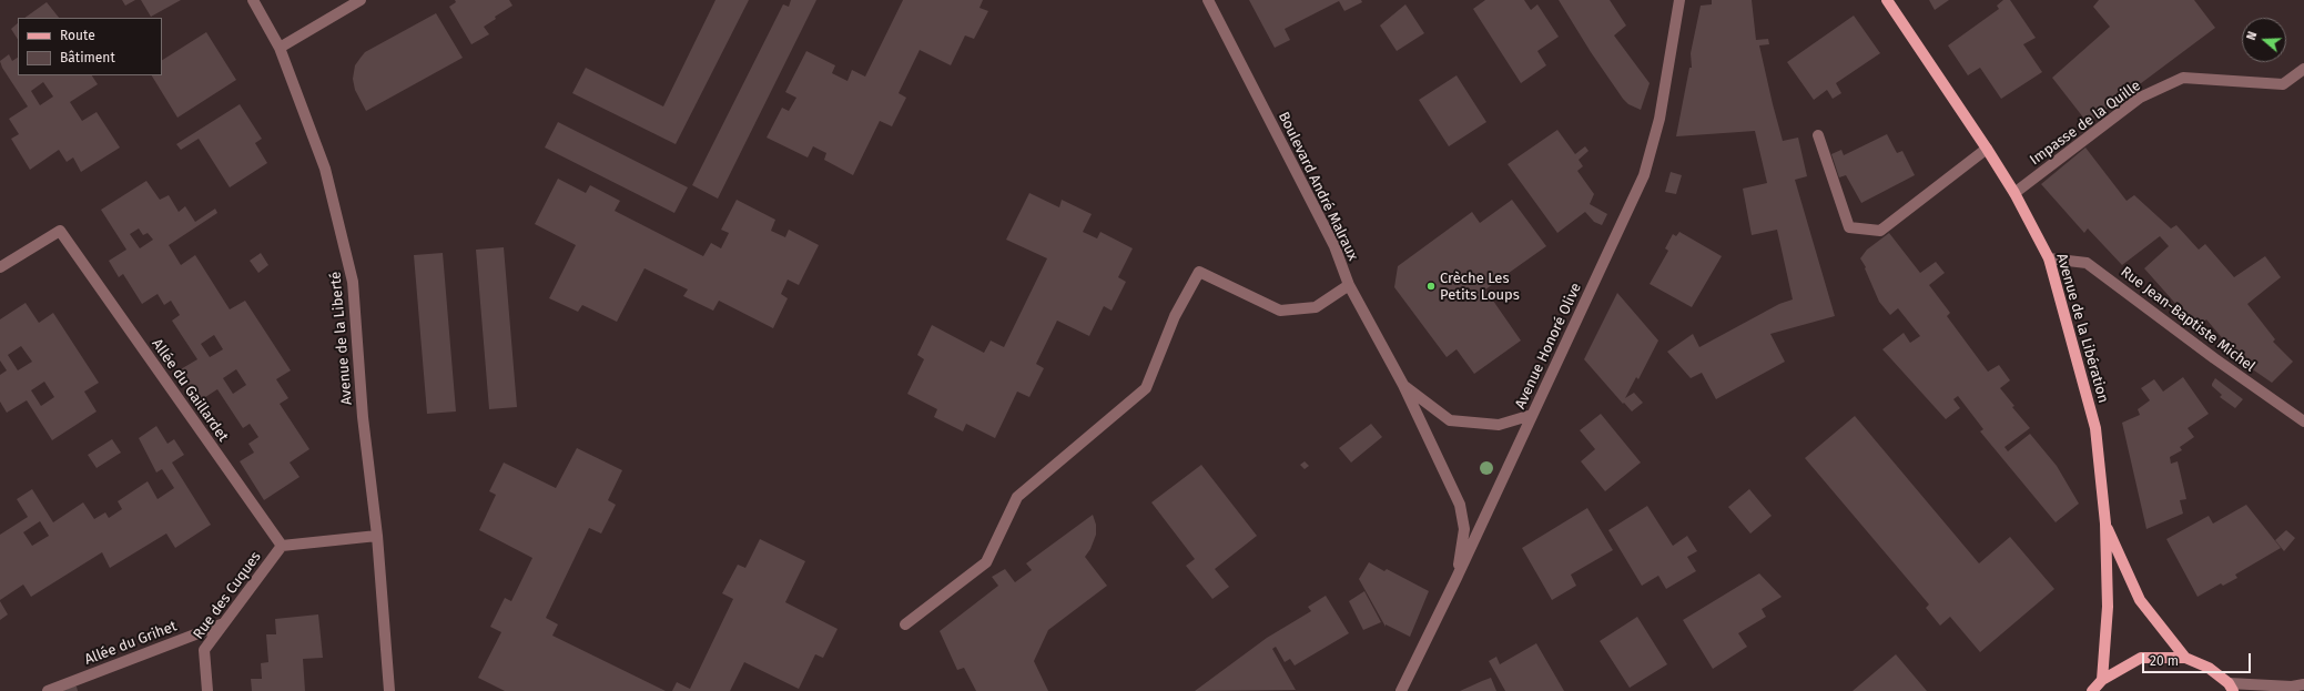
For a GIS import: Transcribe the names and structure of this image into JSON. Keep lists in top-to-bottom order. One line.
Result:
{"streets":{"main road":["Avenue de la Libération"],"street":["Impasse de la Quille","Boulevard André Malraux","Rue Jean-Baptiste Michel","Avenue de la Liberté","Avenue Honoré Olive","Allée du Gaillardet","Rue des Cuques","Allée du Grihet"]},"crossings":[["Impasse de la Quille","Avenue de la Libération"],["Boulevard André Malraux","Avenue Honoré Olive"],["Rue Jean-Baptiste Michel","Avenue de la Libération"],["Allée du Gaillardet","Rue des Cuques"],["Rue des Cuques","Allée du Grihet"]],"places":["Crèche Les Petits Loups"],"legend":["Route","Bâtiment"],"scale_bar":"20 m","north":"left"}
